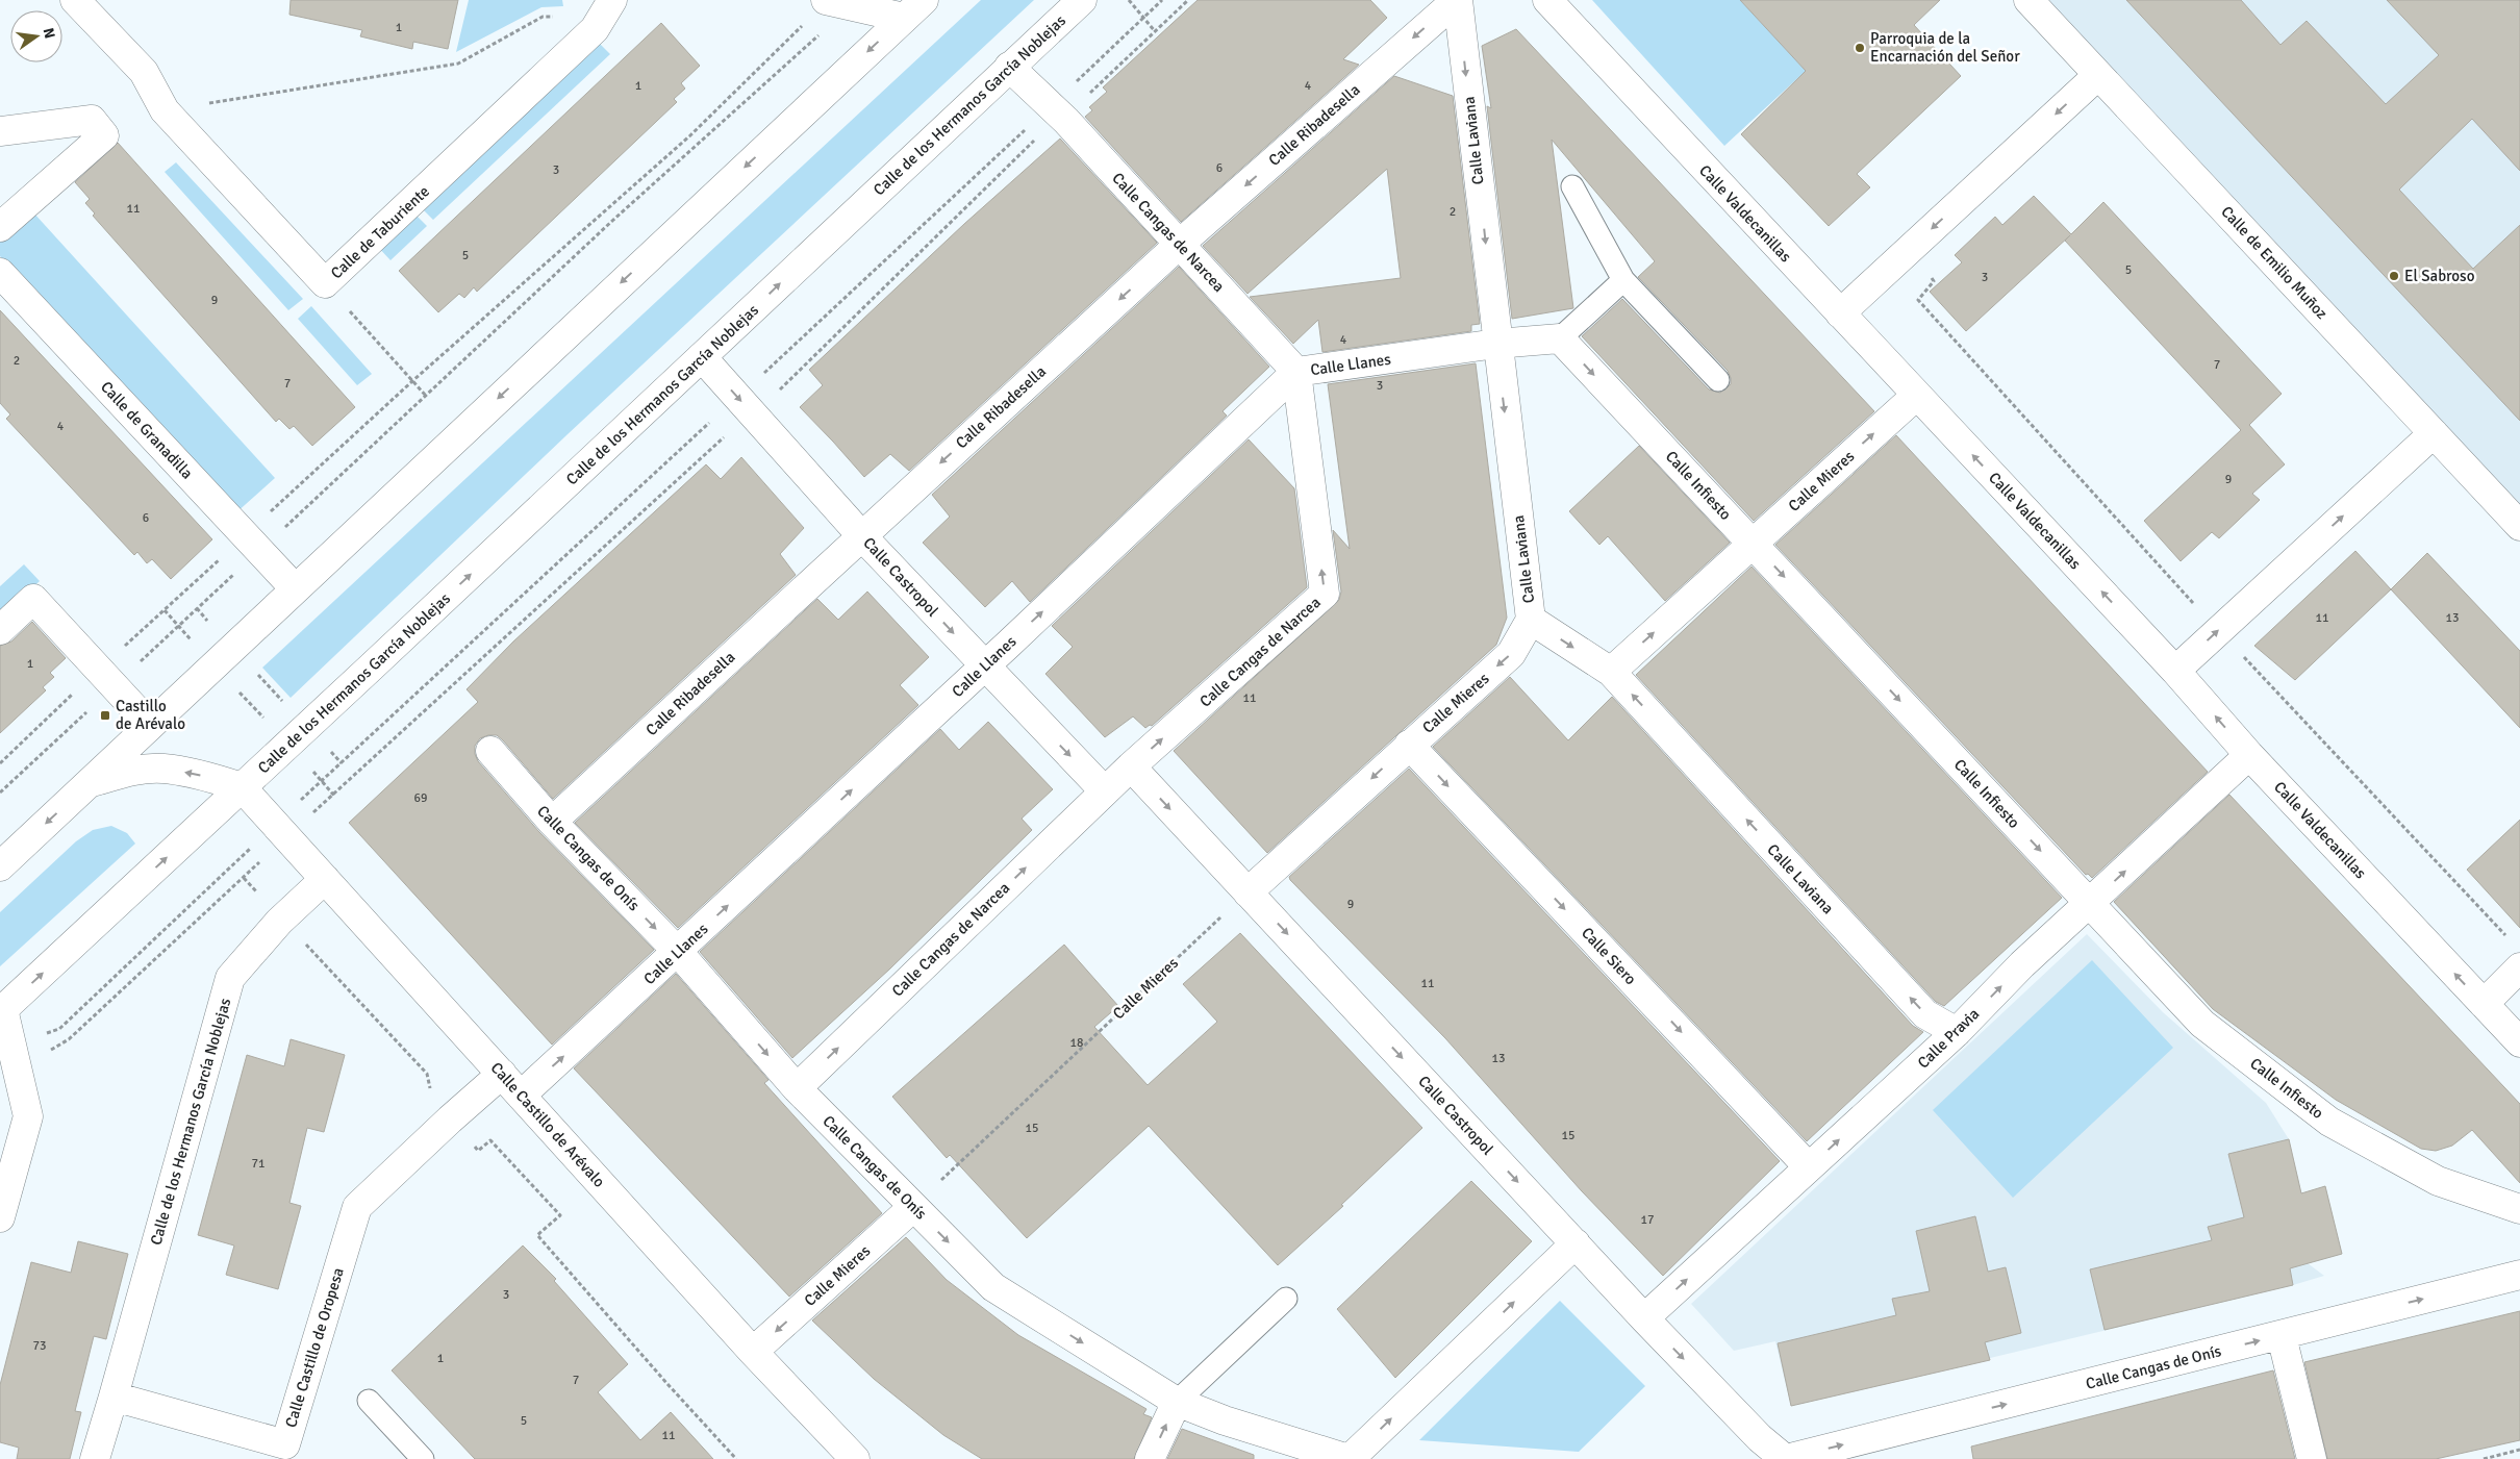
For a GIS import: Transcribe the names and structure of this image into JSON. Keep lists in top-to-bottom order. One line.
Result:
{"streets":{"street":["Calle de los Hermanos García Noblejas","Calle Ribadesella","Calle Laviana","Calle Valdecanillas","Calle de Taburiente","Calle Cangas de Narcea","Calle de Emilio Muñoz","Calle Llanes","Calle de Granadilla","Calle Mieres","Calle Infiesto","Calle Castropol","Calle Cangas de Onís","Calle Siero","Calle Pravia","Calle Castillo de Arévalo","Calle Castillo de Oropesa"]},"crossings":[["Calle de los Hermanos García Noblejas","Calle Cangas de Narcea"],["Calle de los Hermanos García Noblejas","Calle Castropol"],["Calle de los Hermanos García Noblejas","Calle Castillo de Arévalo"],["Calle de los Hermanos García Noblejas","Calle Castillo de Oropesa"],["Calle Ribadesella","Calle Laviana"],["Calle Ribadesella","Calle Cangas de Narcea"],["Calle Ribadesella","Calle Castropol"],["Calle Ribadesella","Calle Cangas de Onís"],["Calle Laviana","Calle Llanes"],["Calle Laviana","Calle Mieres"],["Calle Laviana","Calle Pravia"],["Calle Valdecanillas","Calle Mieres"],["Calle Valdecanillas","Calle Pravia"],["Calle Cangas de Narcea","Calle Llanes"],["Calle Cangas de Narcea","Calle Castropol"],["Calle Cangas de Narcea","Calle Cangas de Onís"],["Calle Llanes","Calle Castropol"],["Calle Llanes","Calle Cangas de Onís"],["Calle Llanes","Calle Castillo de Arévalo"],["Calle Mieres","Calle Infiesto"],["Calle Mieres","Calle Castropol"],["Calle Mieres","Calle Cangas de Onís"],["Calle Mieres","Calle Siero"],["Calle Mieres","Calle Castillo de Arévalo"],["Calle Infiesto","Calle Pravia"],["Calle Castropol","Calle Cangas de Onís"],["Calle Castropol","Calle Pravia"],["Calle Siero","Calle Pravia"],["Calle Castillo de Arévalo","Calle Castillo de Oropesa"]],"one_way":["Calle Ribadesella","Calle Valdecanillas","Calle Cangas de Narcea","Calle Llanes","Calle Infiesto","Calle Castropol","Calle Cangas de Onís","Calle Siero","Calle Pravia"],"places":{"other":["Parroquia de la Encarnación del Señor","El Sabroso"],"transit":["Castillo de Arévalo"]},"house_numbers":["1","1","4","6","3","11","2","5","5","3","9","4","2","7","7","3","4","9","6","11","13","1","11","69","9","11","18","13","15","15","71","17","3","73","1","7","5","11"],"north":"right"}
